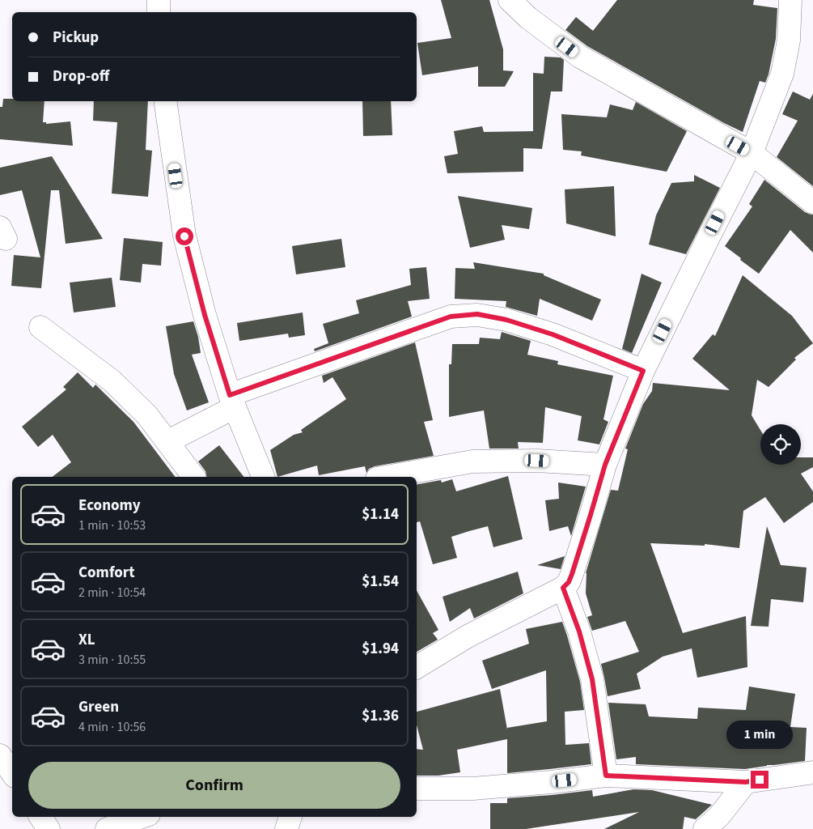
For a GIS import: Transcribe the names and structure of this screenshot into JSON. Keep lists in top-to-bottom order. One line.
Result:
{"page":{"banner":["Pickup","Drop-off"],"list":[{"name":"Economy","note":"1 min · 10:53","value":"$1.14"},{"name":"Comfort","note":"2 min · 10:54","value":"$1.54"},{"name":"XL","note":"3 min · 10:55","value":"$1.94"},{"name":"Green","note":"4 min · 10:56","value":"$1.36"}],"bubble":"1 min","buttons":"Confirm"}}
